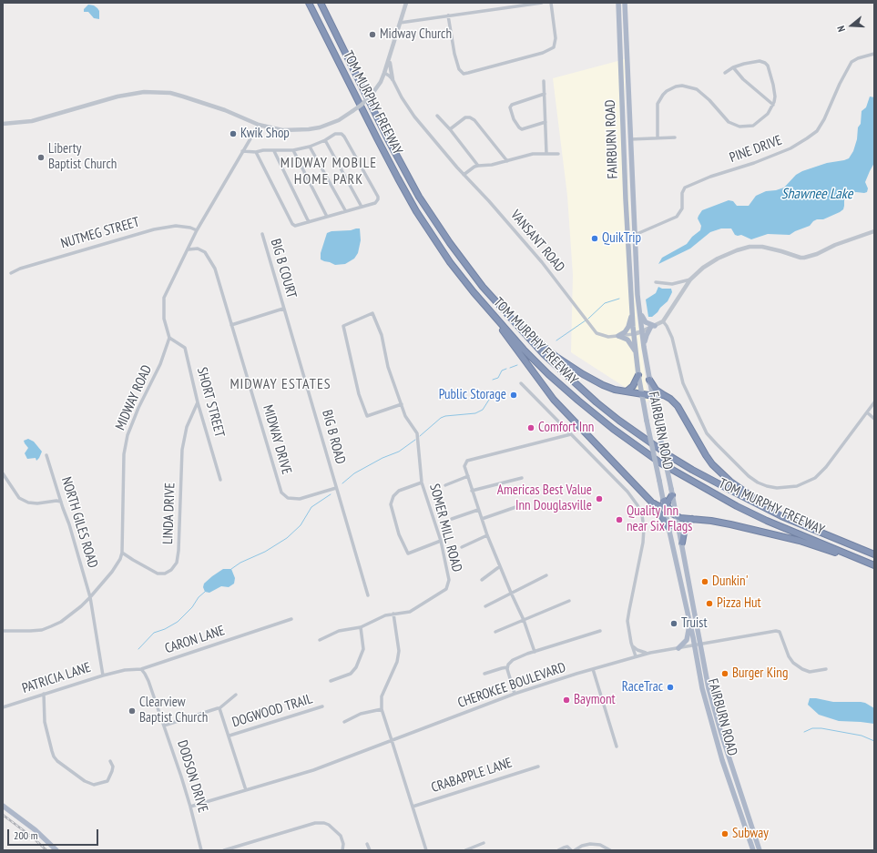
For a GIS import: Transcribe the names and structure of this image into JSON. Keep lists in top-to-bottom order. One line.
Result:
{"streets":{"highway":["TOM MURPHY FREEWAY"],"main road":["FAIRBURN ROAD"],"street":["PINE DRIVE","NUTMEG STREET","VANSANT ROAD","BIG B COURT","MIDWAY ROAD","SHORT STREET","BIG B ROAD","MIDWAY DRIVE","LINDA DRIVE","NORTH GILES ROAD","SOMER MILL ROAD","CARON LANE","PATRICIA LANE","CHEROKEE BOULEVARD","DOGWOOD TRAIL","CRABAPPLE LANE","DODSON DRIVE"]},"crossings":[["FAIRBURN ROAD","PINE DRIVE"],["FAIRBURN ROAD","VANSANT ROAD"],["FAIRBURN ROAD","CHEROKEE BOULEVARD"],["BIG B COURT","BIG B ROAD"],["MIDWAY ROAD","SHORT STREET"],["MIDWAY ROAD","LINDA DRIVE"],["MIDWAY ROAD","NORTH GILES ROAD"],["MIDWAY ROAD","PATRICIA LANE"],["SHORT STREET","LINDA DRIVE"],["BIG B ROAD","MIDWAY DRIVE"],["NORTH GILES ROAD","PATRICIA LANE"],["CARON LANE","PATRICIA LANE"],["CARON LANE","DODSON DRIVE"],["CHEROKEE BOULEVARD","DODSON DRIVE"]],"districts":["MIDWAY MOBILE HOME PARK","MIDWAY ESTATES"],"water":["Shawnee Lake"],"places":["Midway Church","Kwik Shop","Liberty Baptist Church","QuikTrip","Public Storage","Comfort Inn","Americas Best Value Inn Douglasville","Quality Inn near Six Flags","Dunkin'","Pizza Hut","Truist","Burger King","RaceTrac","Baymont","Clearview Baptist Church","Subway"],"scale_bar":"200 m","north":"left"}
